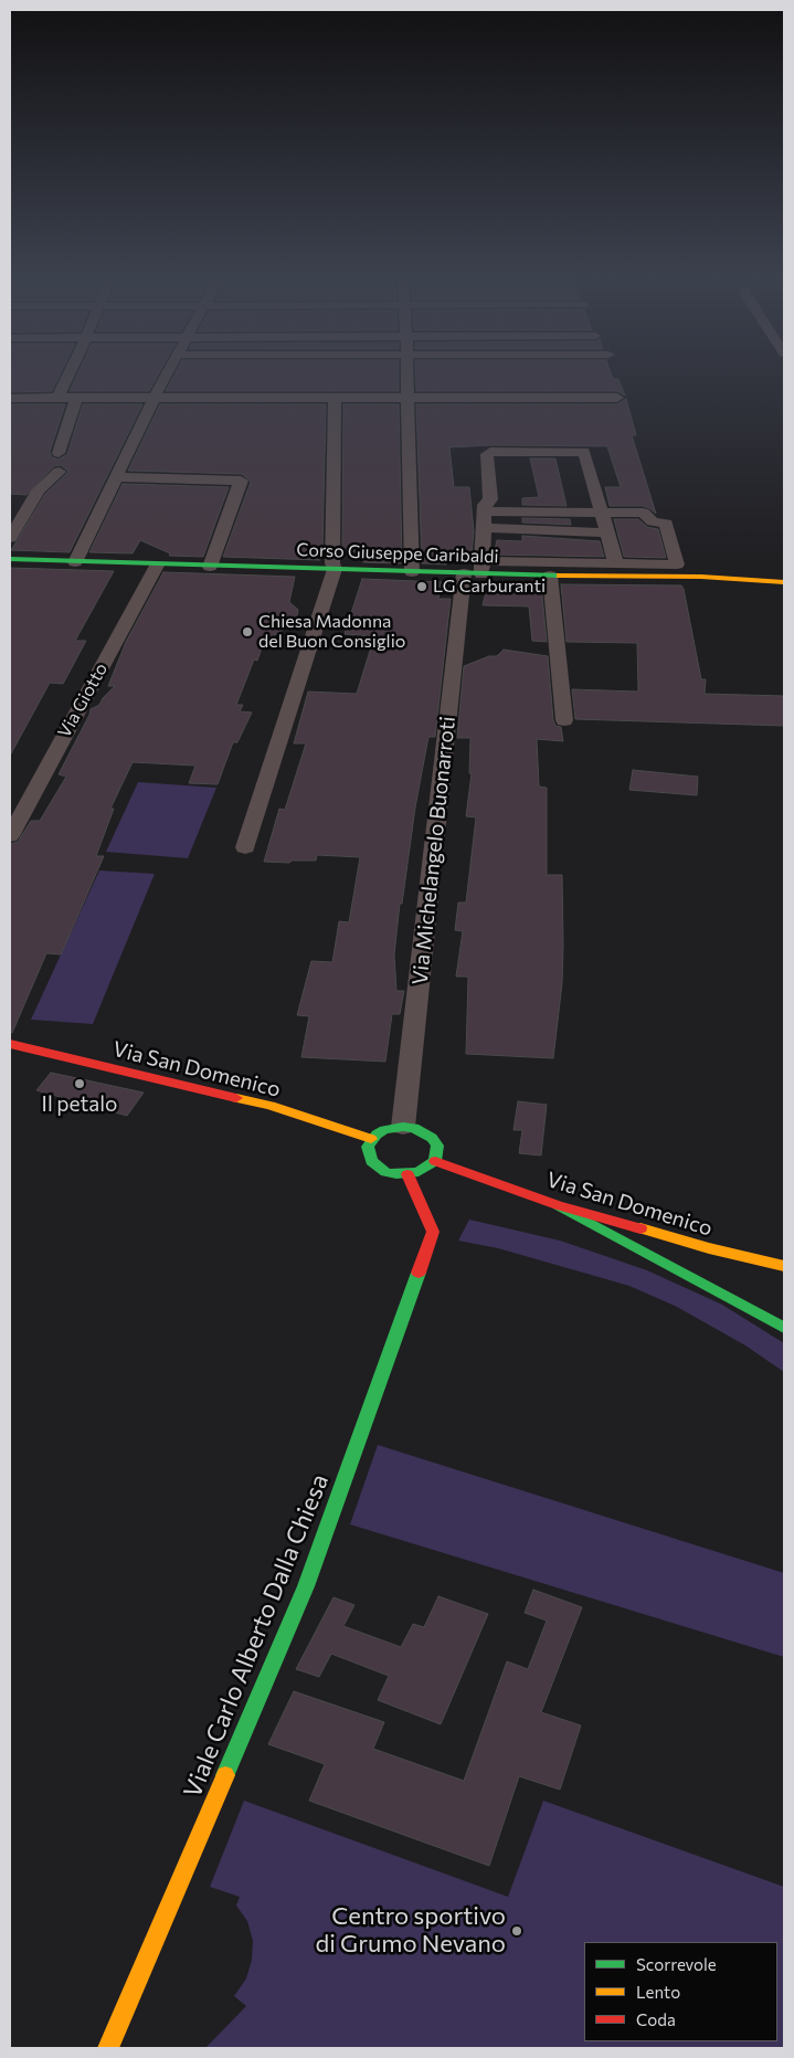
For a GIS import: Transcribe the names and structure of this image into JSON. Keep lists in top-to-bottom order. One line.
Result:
{"streets":{"main road":["Corso Giuseppe Garibaldi","Via San Domenico","Viale Carlo Alberto Dalla Chiesa"],"street":["Via Giotto","Via Michelangelo Buonarroti"]},"crossings":[["Corso Giuseppe Garibaldi","Via Giotto"],["Corso Giuseppe Garibaldi","Via Michelangelo Buonarroti"],["Via Michelangelo Buonarroti","Via San Domenico"],["Via Michelangelo Buonarroti","Viale Carlo Alberto Dalla Chiesa"],["Via San Domenico","Viale Carlo Alberto Dalla Chiesa"]],"places":["LG Carburanti","Chiesa Madonna del Buon Consiglio","Il petalo","Centro sportivo di Grumo Nevano"],"legend":["Scorrevole","Lento","Coda"]}
